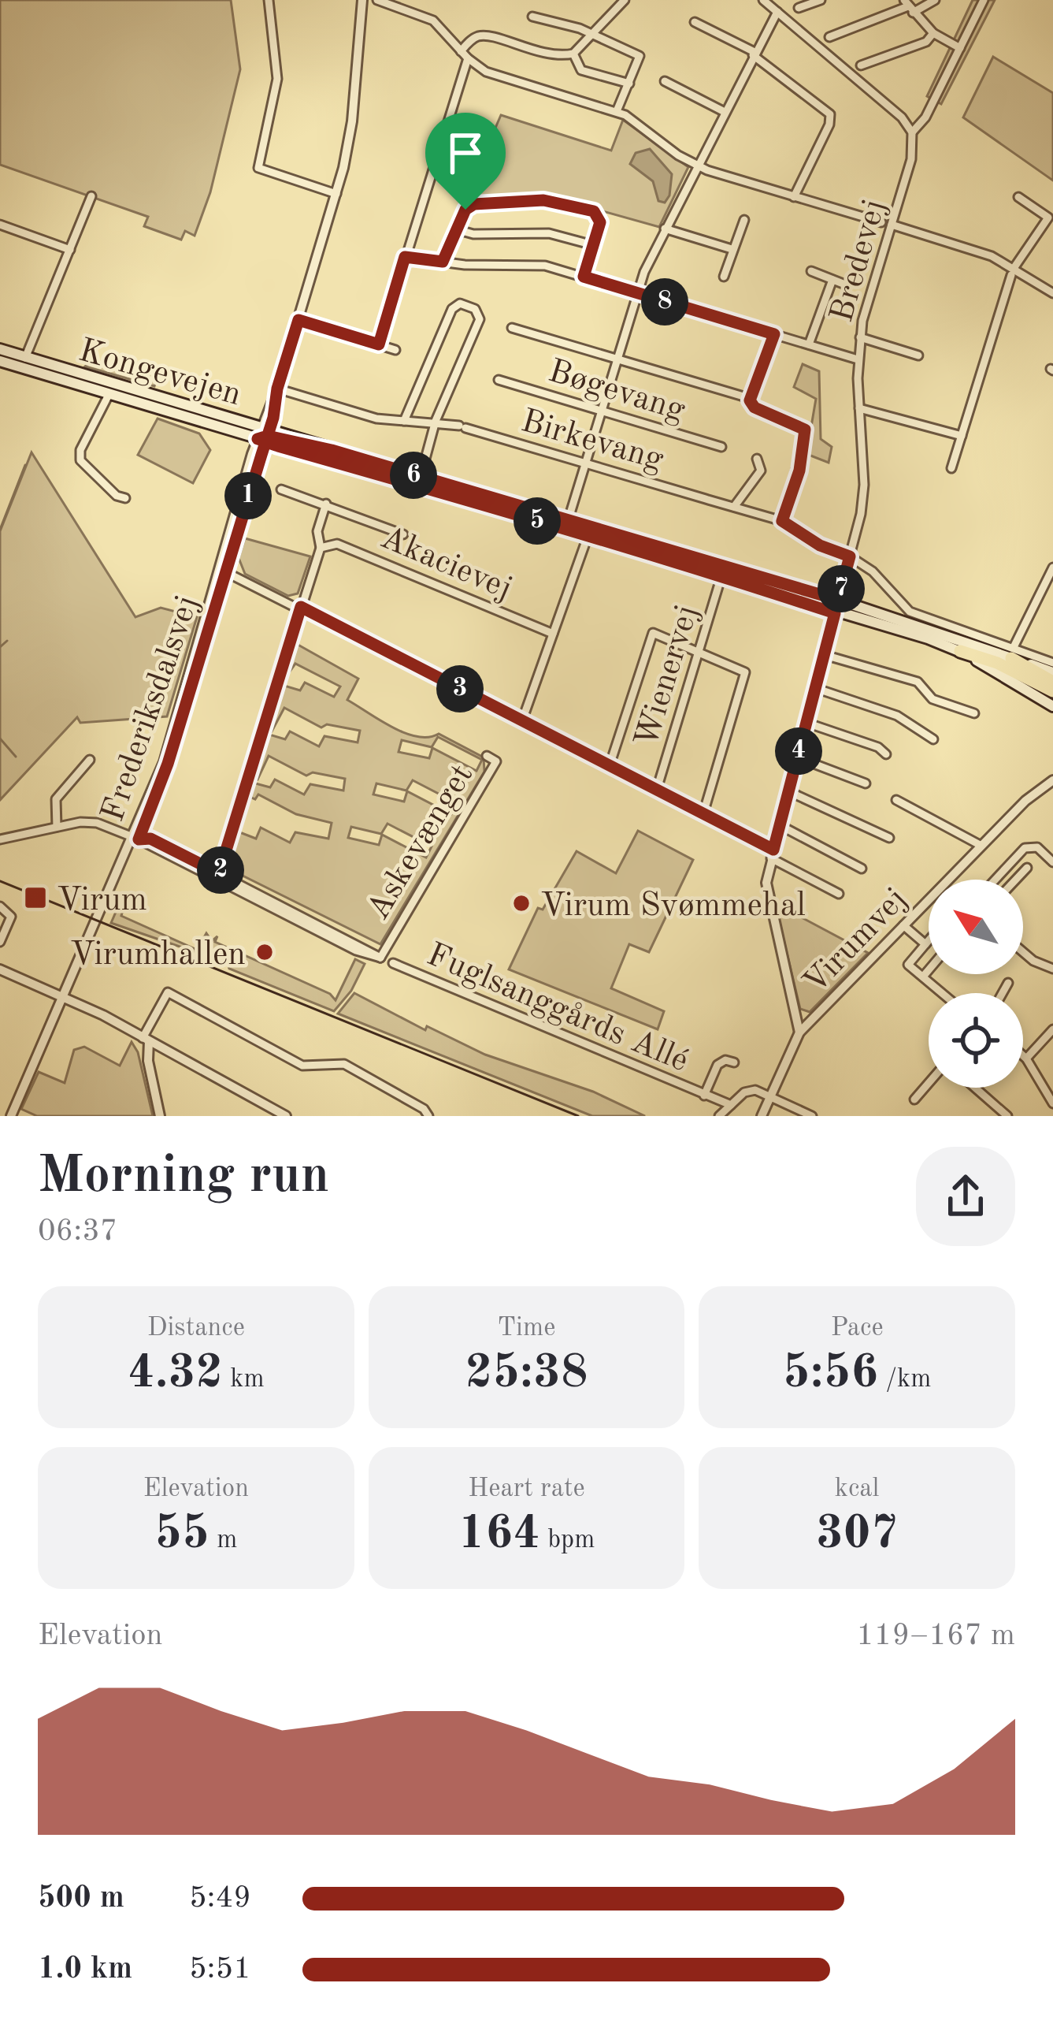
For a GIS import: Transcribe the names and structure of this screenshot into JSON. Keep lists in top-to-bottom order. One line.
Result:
{"streets":{"main road":["Kongevejen"],"street":["Bredevej","Bøgevang","Birkevang","Akacievej","Wienervej","Frederiksdalsvej","Askevænget","Virumvej","Fuglsanggårds Allé"]},"crossings":[["Bredevej","Kongevejen"],["Kongevejen","Birkevang"],["Kongevejen","Wienervej"],["Kongevejen","Frederiksdalsvej"],["Birkevang","Frederiksdalsvej"]],"places":{"transit":["Virum"],"other":["Virum Svømmehal","Virumhallen"]},"north":"top left","page":{"pins":["8","6","1","5","7","3","4","2"],"heading":["Morning run","06:37"],"stats":[["Distance","4.32 km"],["Time","25:38"],["Pace","5:56 /km"],["Elevation","55 m"],["Heart rate","164 bpm"],["kcal","307"]],"chart":["Elevation","119–167 m"],"list":[{"name":"500 m","note":"5:49"},{"name":"1.0 km","note":"5:51"}]}}
